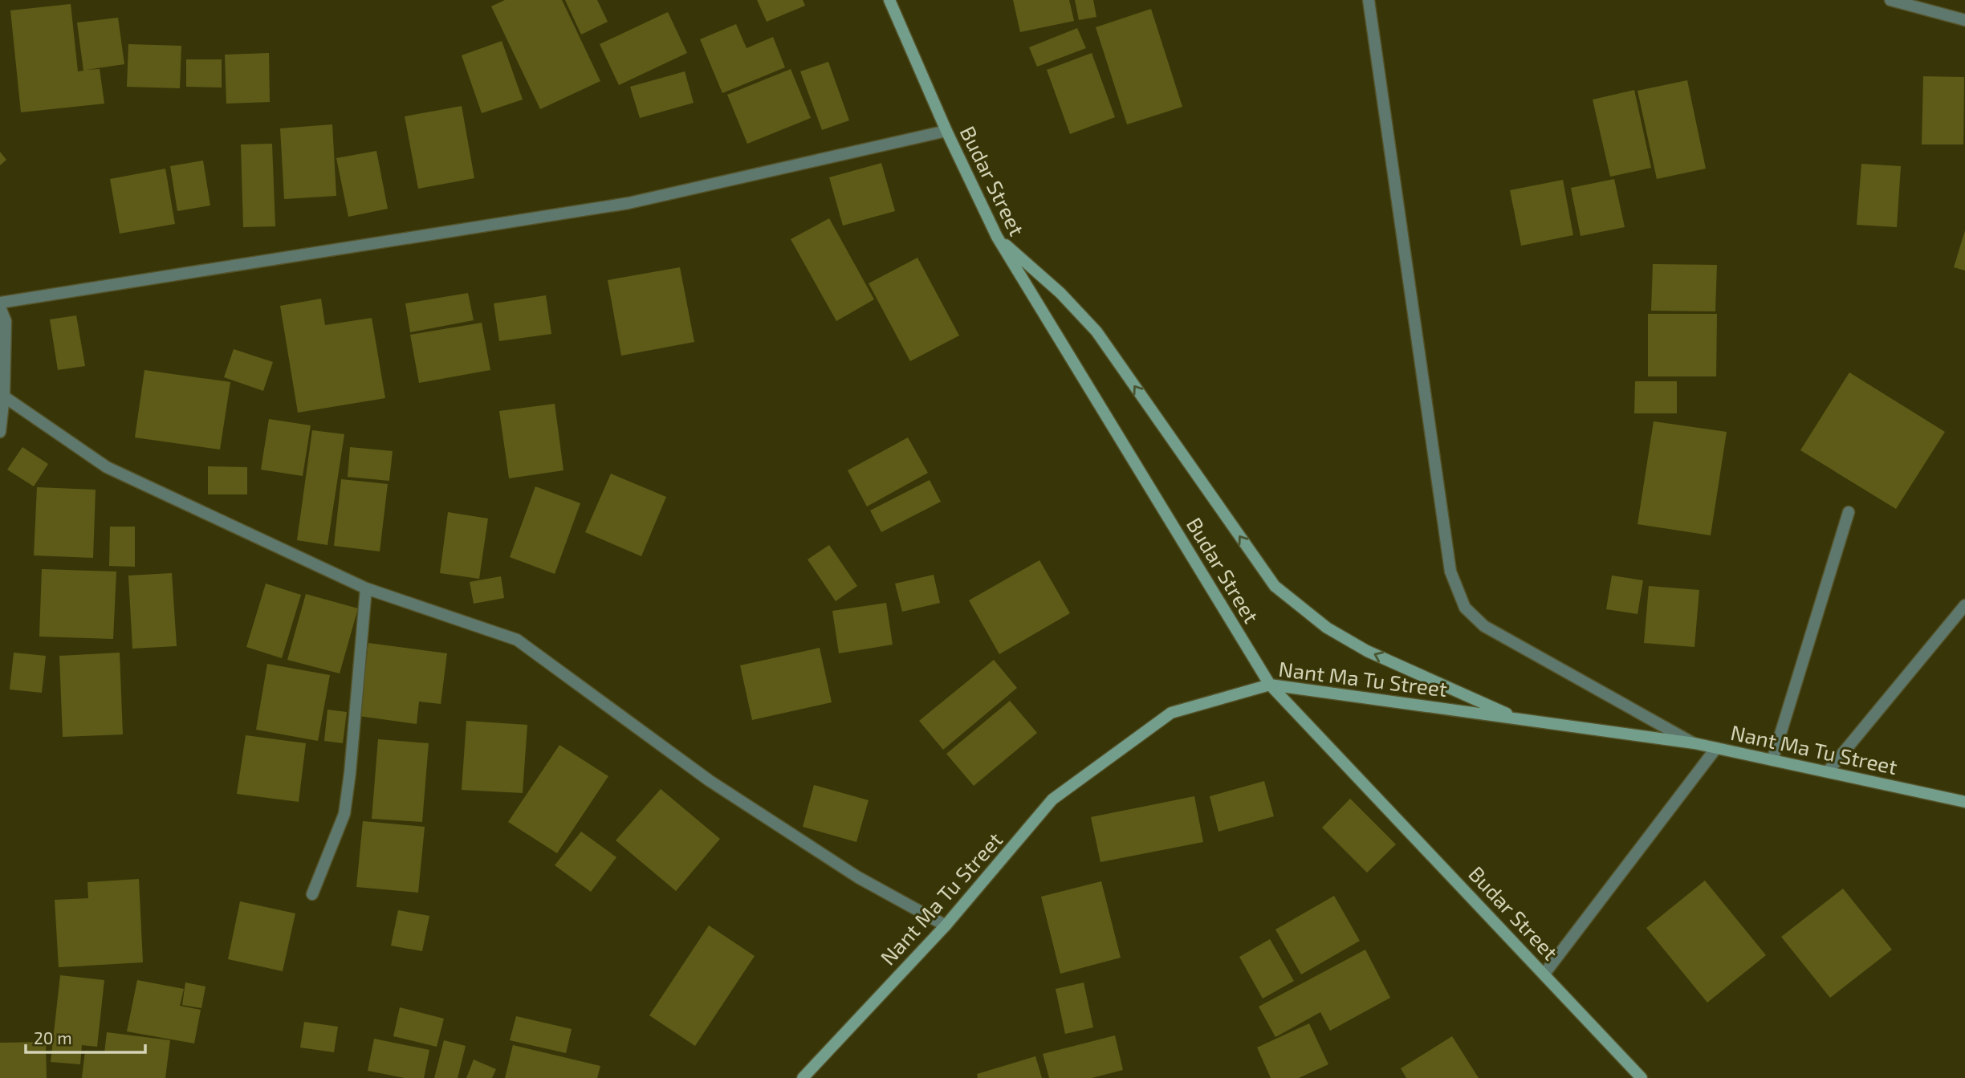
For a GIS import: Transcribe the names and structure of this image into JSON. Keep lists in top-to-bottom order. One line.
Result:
{"streets":{"main road":["Budar Street","Nant Ma Tu Street"]},"crossings":[["Budar Street","Nant Ma Tu Street"]],"scale_bar":"20 m"}
